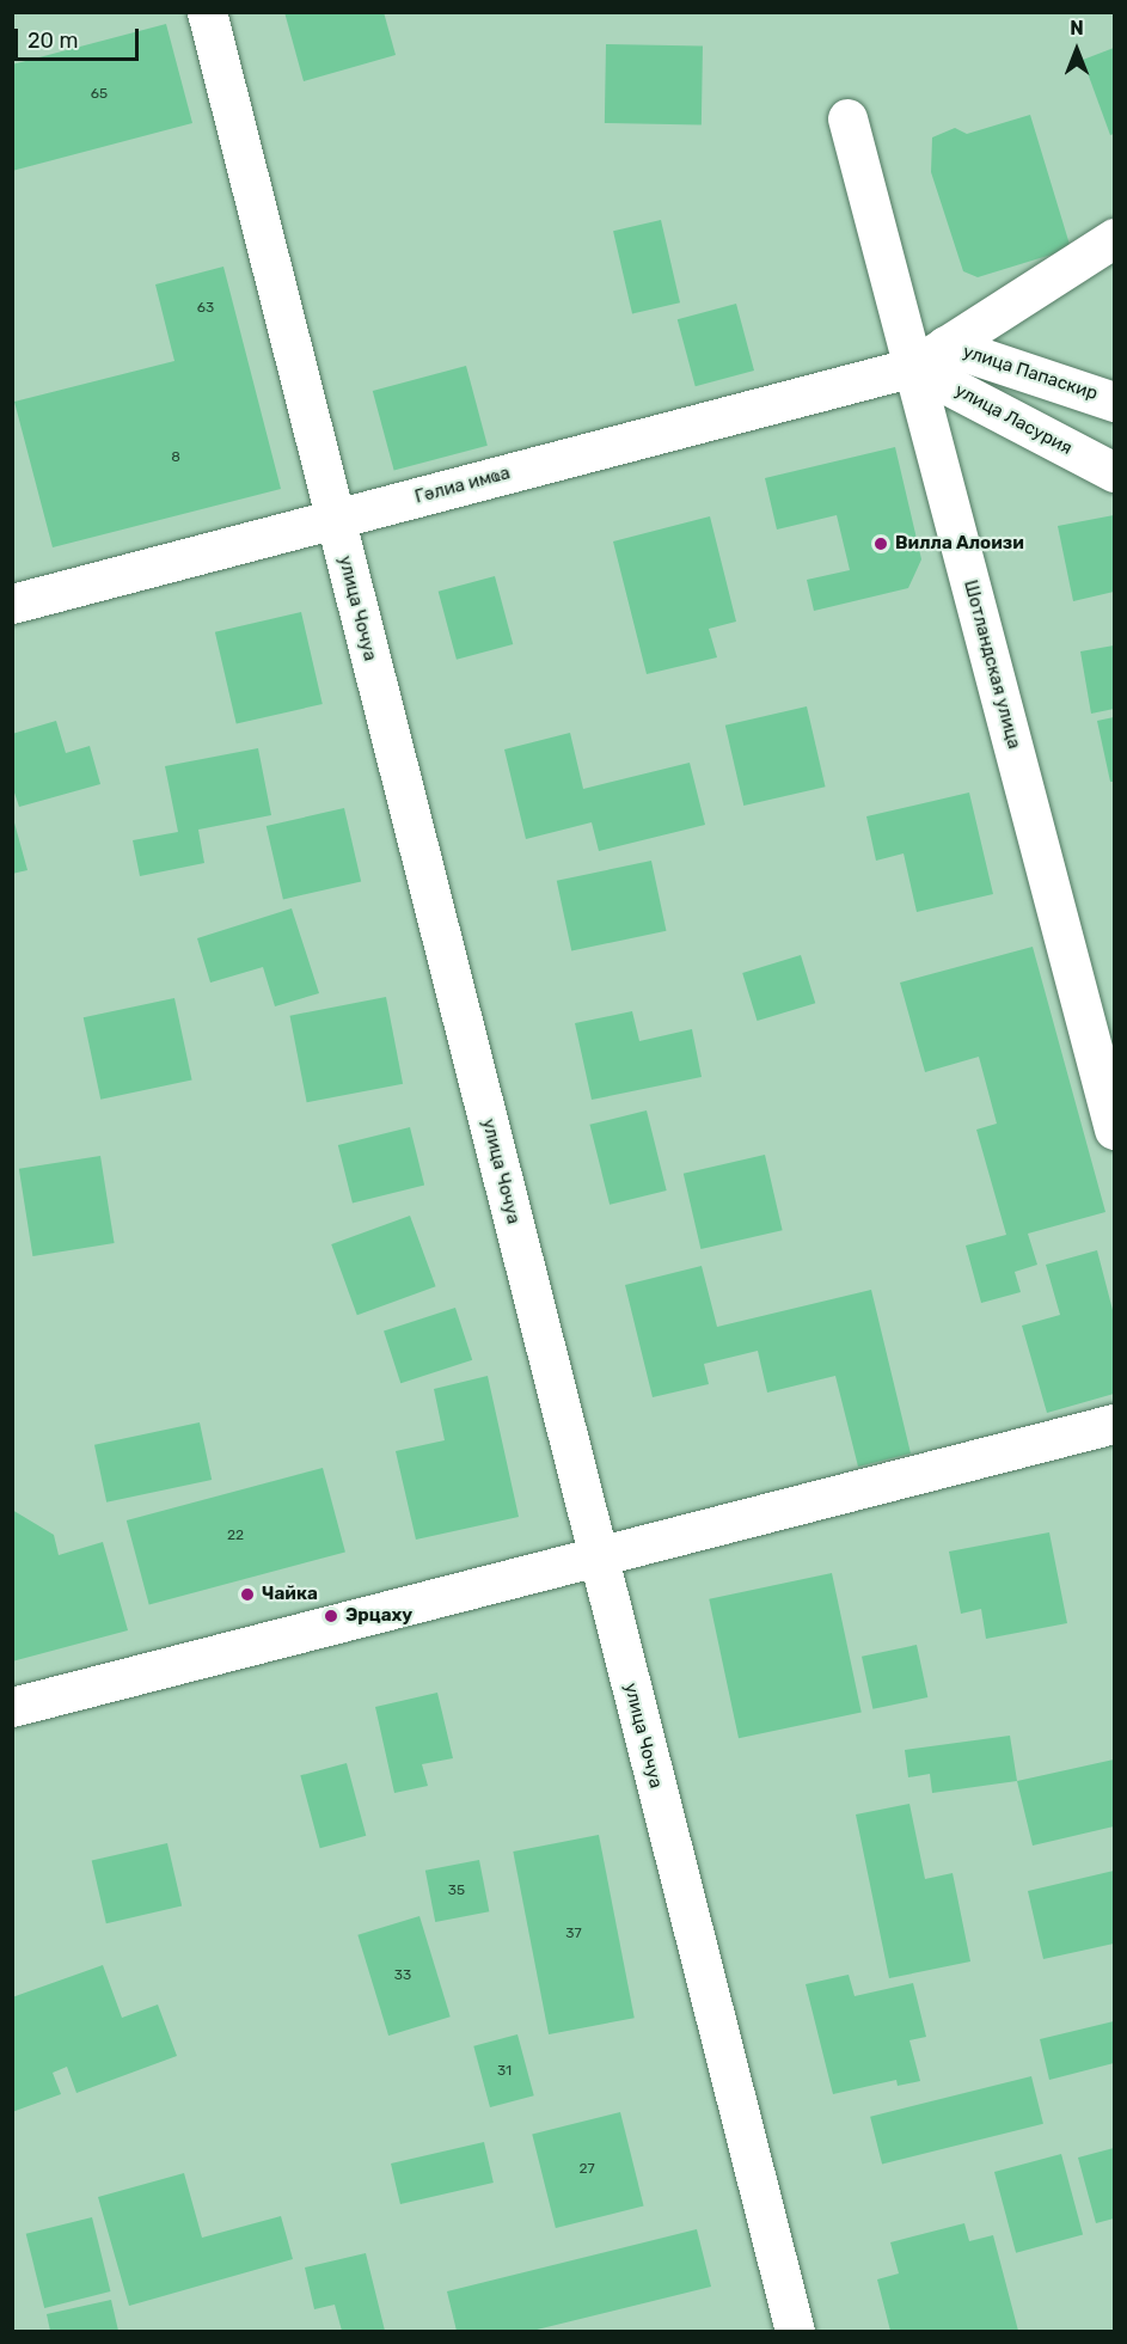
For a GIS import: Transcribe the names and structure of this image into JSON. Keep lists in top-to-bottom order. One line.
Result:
{"streets":{"main road":["улица Папаскир","улица Ласурия","Гәлиа имҩа","улица Чочуа","Шотландская улица"]},"crossings":[["улица Папаскир","Гәлиа имҩа"],["улица Ласурия","Гәлиа имҩа"],["улица Ласурия","Шотландская улица"],["Гәлиа имҩа","улица Чочуа"],["Гәлиа имҩа","Шотландская улица"]],"places":["Вилла Алоизи","Чайка","Эрцаху"],"house_numbers":["65","63","8","22","35","37","33","31","27"],"scale_bar":"20 m","north":"top"}
